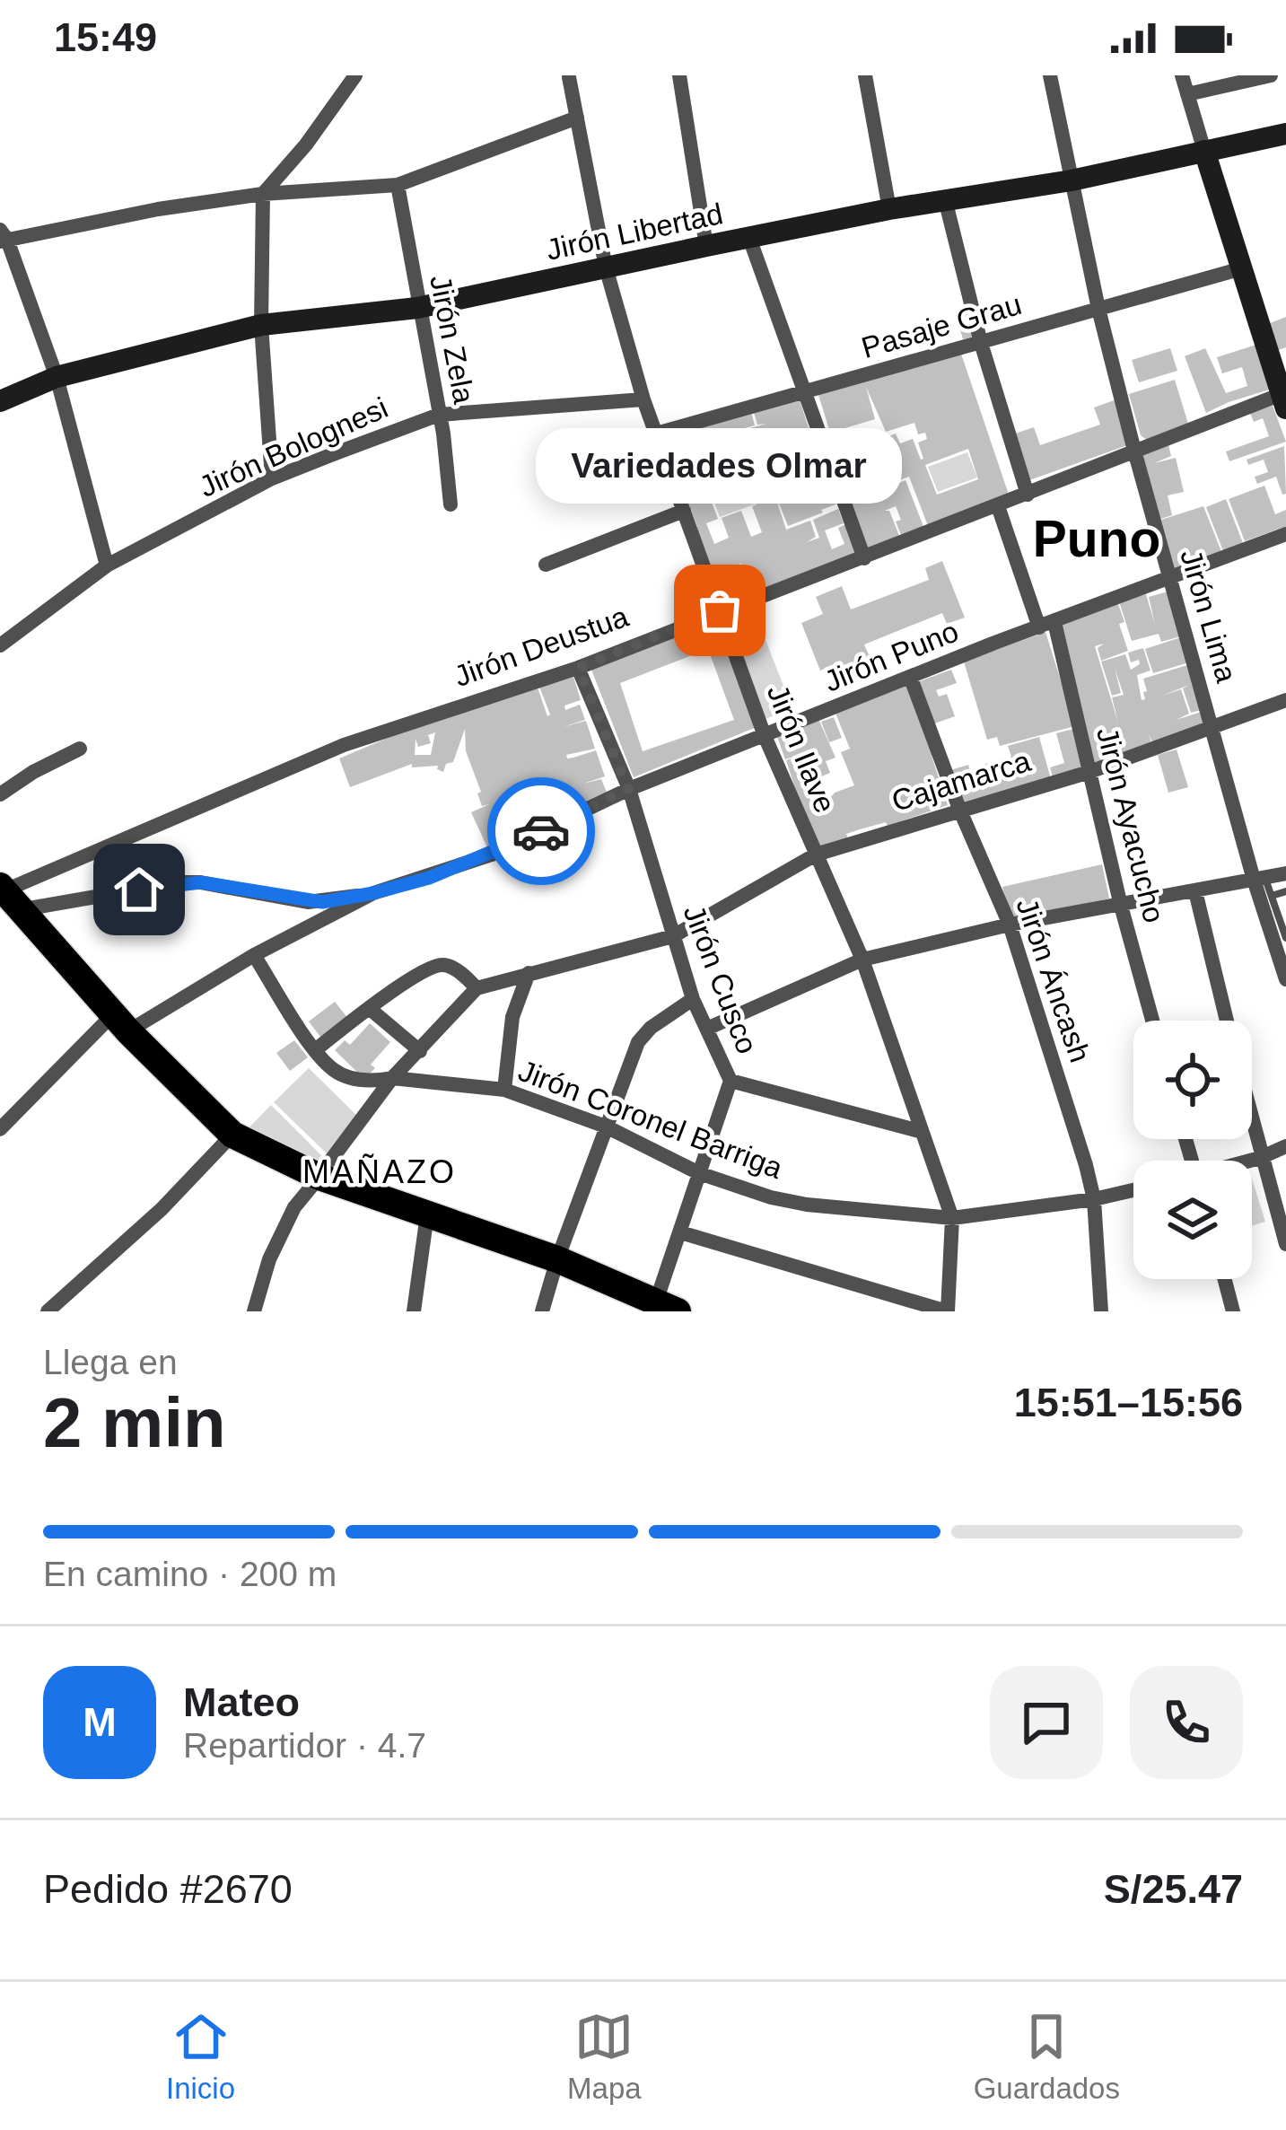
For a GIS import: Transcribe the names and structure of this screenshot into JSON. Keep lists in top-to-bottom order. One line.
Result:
{"streets":{"street":["Jirón Libertad","Pasaje Grau","Jirón Zela","Jirón Bolognesi","Jirón Lima","Jirón Deustua","Jirón Puno","Jirón Ilave","Cajamarca","Jirón Ayacucho","Jirón Cusco","Jirón Áncash","Jirón Coronel Barriga"]},"crossings":[["Jirón Libertad","Jirón Zela"],["Jirón Libertad","Jirón Lima"],["Jirón Libertad","Jirón Ilave"],["Pasaje Grau","Jirón Lima"],["Pasaje Grau","Jirón Ilave"],["Jirón Zela","Jirón Bolognesi"],["Jirón Bolognesi","Jirón Ilave"],["Jirón Lima","Jirón Deustua"],["Jirón Lima","Jirón Puno"],["Jirón Lima","Cajamarca"],["Jirón Deustua","Jirón Ilave"],["Jirón Deustua","Jirón Ayacucho"],["Jirón Deustua","Jirón Cusco"],["Jirón Puno","Jirón Ilave"],["Jirón Puno","Jirón Ayacucho"],["Jirón Puno","Jirón Cusco"],["Jirón Puno","Jirón Áncash"],["Jirón Puno","Jirón Coronel Barriga"],["Jirón Ilave","Cajamarca"],["Jirón Ilave","Jirón Coronel Barriga"],["Cajamarca","Jirón Ayacucho"],["Cajamarca","Jirón Cusco"],["Cajamarca","Jirón Áncash"],["Jirón Cusco","Jirón Coronel Barriga"],["Jirón Áncash","Jirón Coronel Barriga"]],"districts":["Puno","MAÑAZO"],"places":["Variedades Olmar"],"page":{"status":"15:49","bubble":"Variedades Olmar","heading":["2 min","Llega en","15:51–15:56"],"panel":["Mateo","Repartidor · 4.7","Pedido #2670","S/25.47"],"bar":"En camino · 200 m","round":"M","tabs":["Inicio","Mapa","Guardados"]}}
